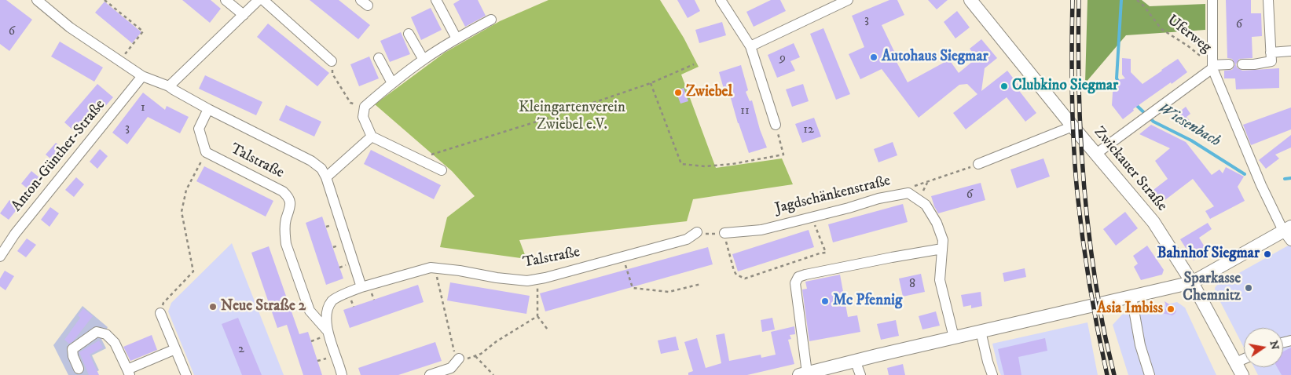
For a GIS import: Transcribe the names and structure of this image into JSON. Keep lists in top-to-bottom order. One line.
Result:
{"streets":{"main road":["Zwickauer Straße"],"street":["Anton-Günther-Straße","Talstraße","Jagdschänkenstraße"],"path":["Uferweg"]},"crossings":[["Anton-Günther-Straße","Talstraße"]],"water":["Wiesenbach"],"parks":["Kleingartenverein Zwiebel e.V."],"places":["Autohaus Siegmar","Clubkino Siegmar","Zwiebel","Bahnhof Siegmar","Sparkasse Chemnitz","Mc Pfennig","Neue Straße 2","Asia Imbiss"],"house_numbers":["3","6","6","9","1","11","3","12","6","8","2"],"north":"right"}
